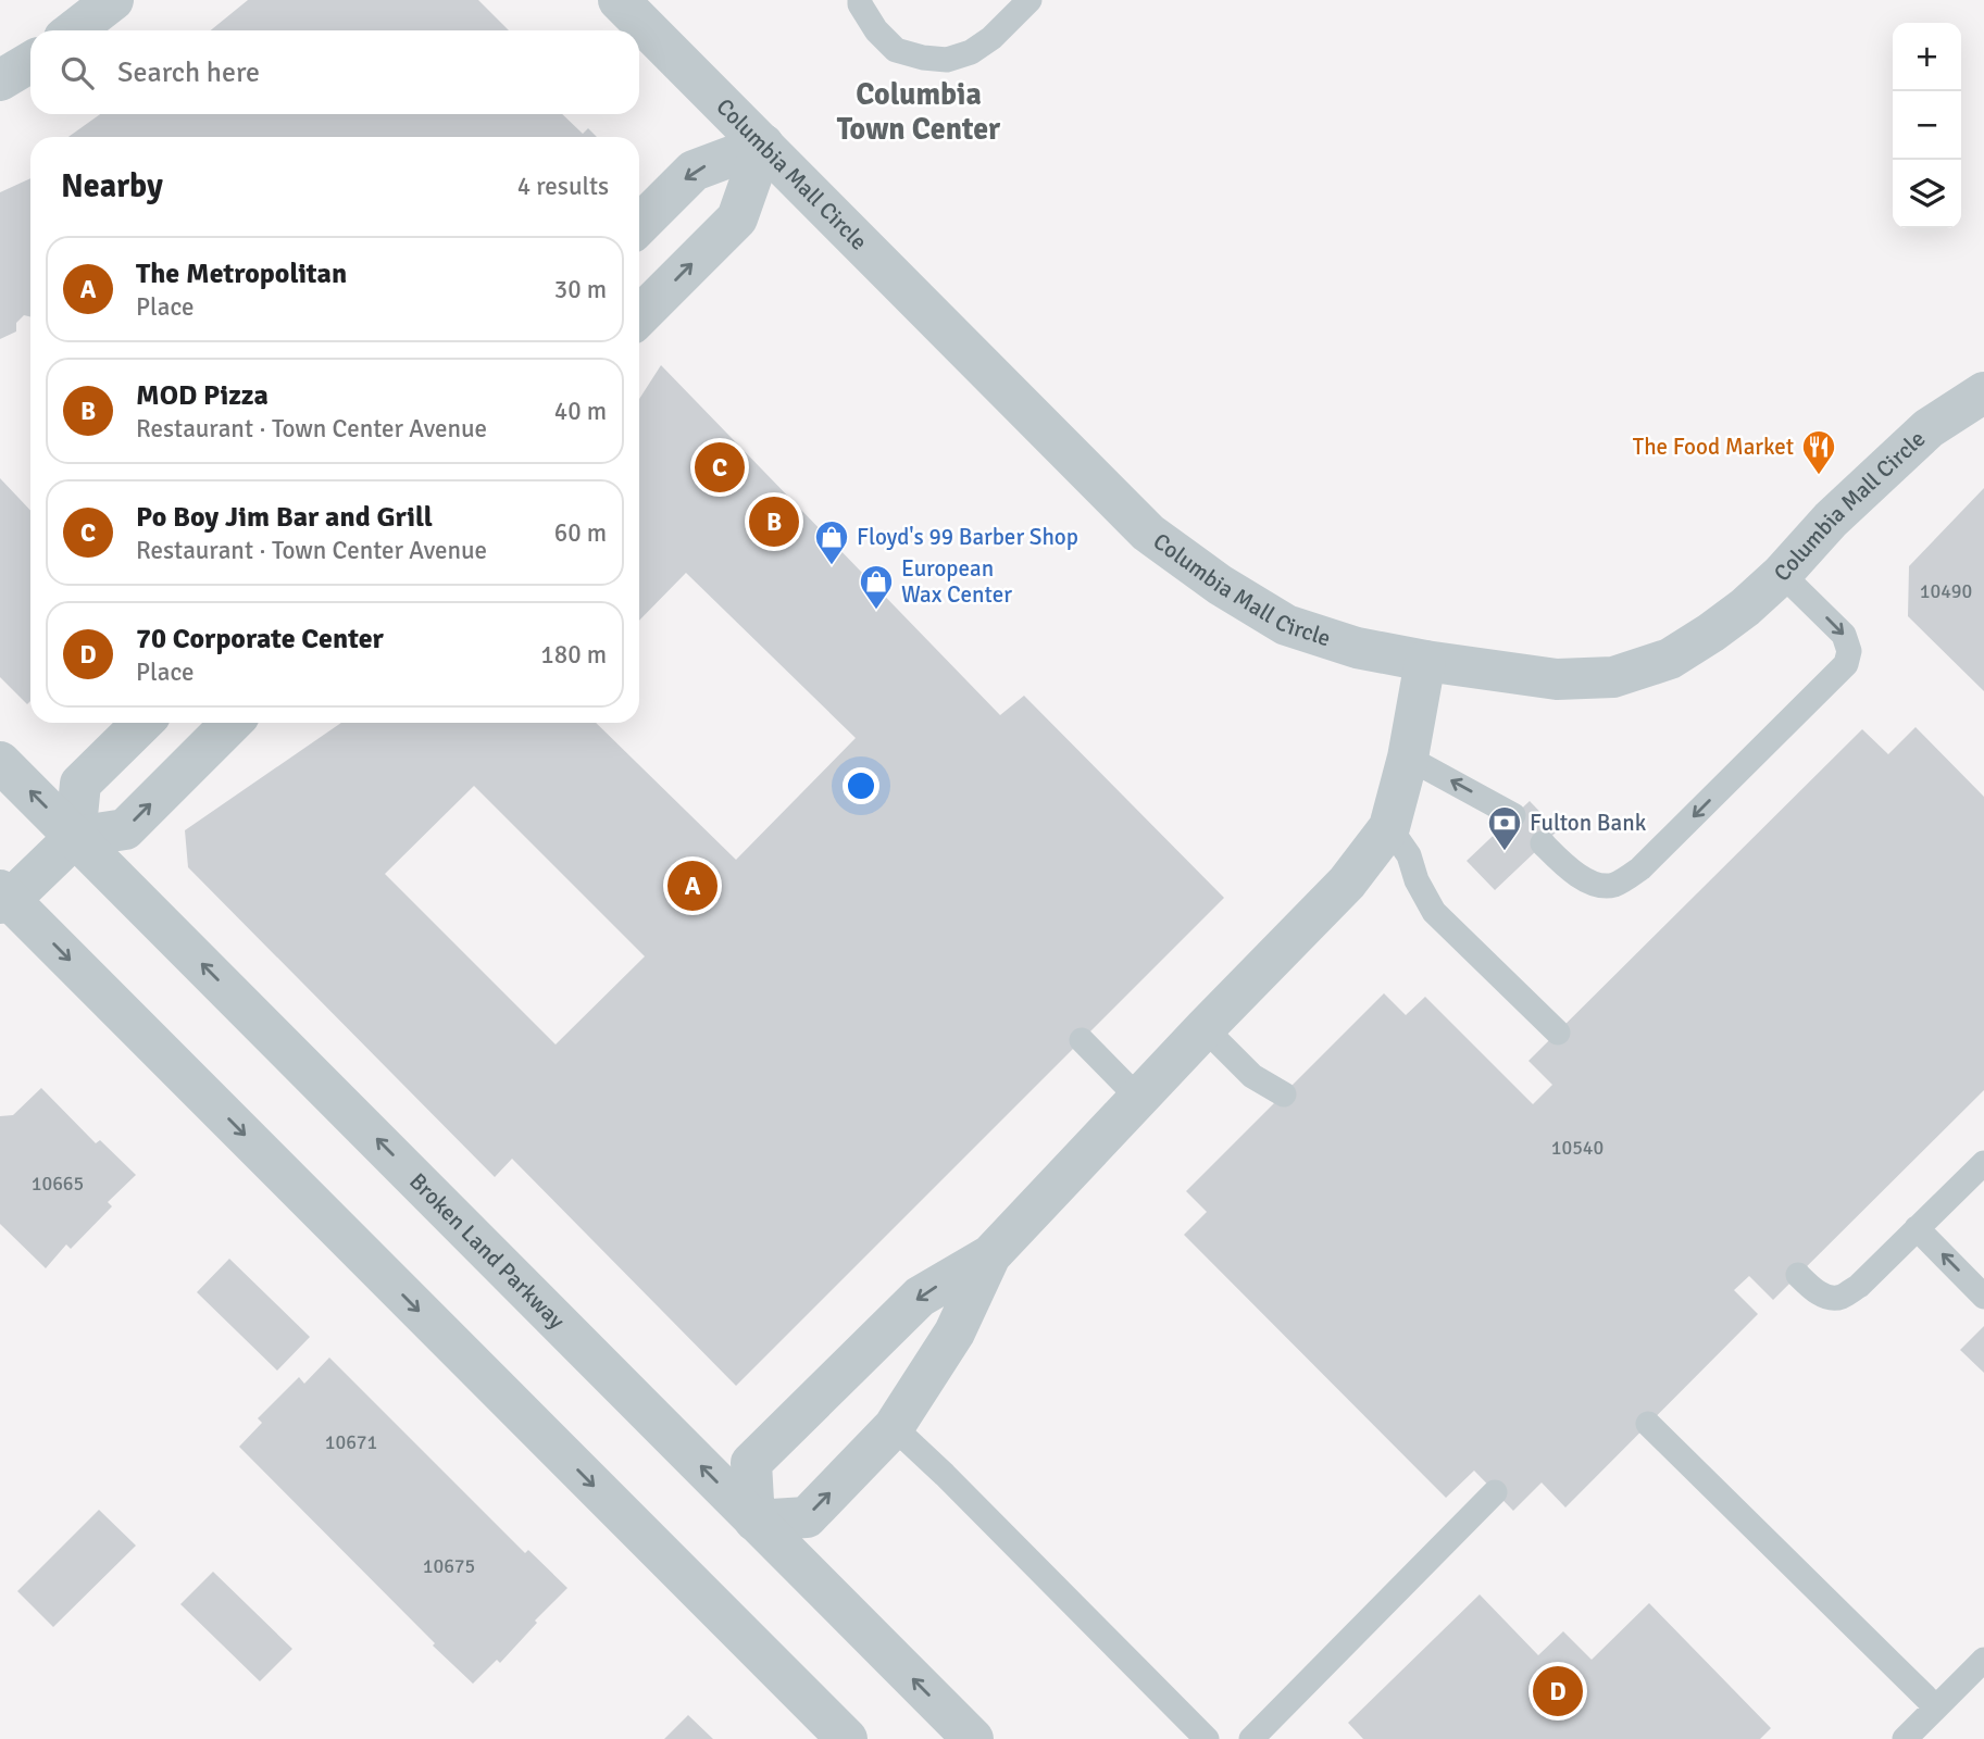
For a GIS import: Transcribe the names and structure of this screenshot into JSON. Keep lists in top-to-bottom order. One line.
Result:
{"streets":{"street":["Columbia Mall Circle","Broken Land Parkway"]},"districts":["Columbia Town Center"],"places":{"restaurant":["The Food Market"],"shop":["Floyd's 99 Barber Shop","European Wax Center"],"bank":["Fulton Bank"]},"house_numbers":["10490","10540","10665","10671","10675"],"page":{"map_buttons":["+","−"],"search":"Search here","heading":["Nearby","4 results"],"list":[{"mark":"A","name":"The Metropolitan","note":"Place","value":"30 m"},{"mark":"B","name":"MOD Pizza","note":"Restaurant · Town Center Avenue","value":"40 m"},{"mark":"C","name":"Po Boy Jim Bar and Grill","note":"Restaurant · Town Center Avenue","value":"60 m"},{"mark":"D","name":"70 Corporate Center","note":"Place","value":"180 m"}],"pins":["C","B","A","D"]}}
